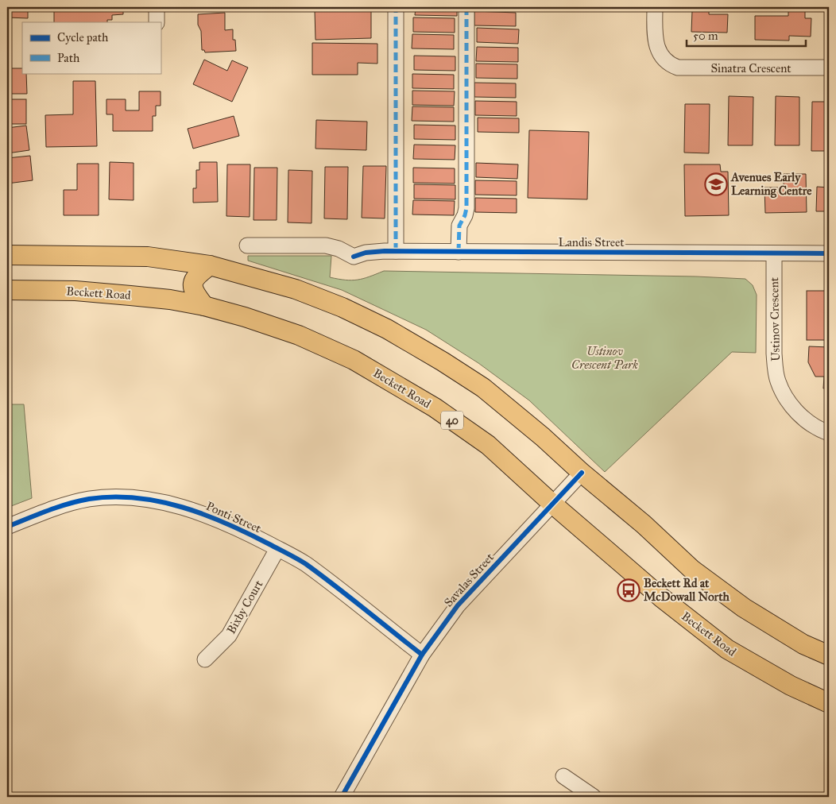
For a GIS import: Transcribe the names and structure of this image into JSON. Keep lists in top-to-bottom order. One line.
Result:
{"streets":{"main road":["Beckett Road","40"],"street":["Sinatra Crescent","Landis Street","Ustinov Crescent","Ponti Street","Savalas Street","Bixby Court"]},"crossings":[["Landis Street","Ustinov Crescent"],["Beckett Road","Savalas Street"],["Ponti Street","Savalas Street"],["Ponti Street","Bixby Court"]],"parks":["Ustinov Crescent Park"],"places":{"school or university":["Avenues Early Learning Centre"],"bus stop":["Beckett Rd at McDowall North"]},"legend":["Cycle path","Path"],"scale_bar":"50 m"}
